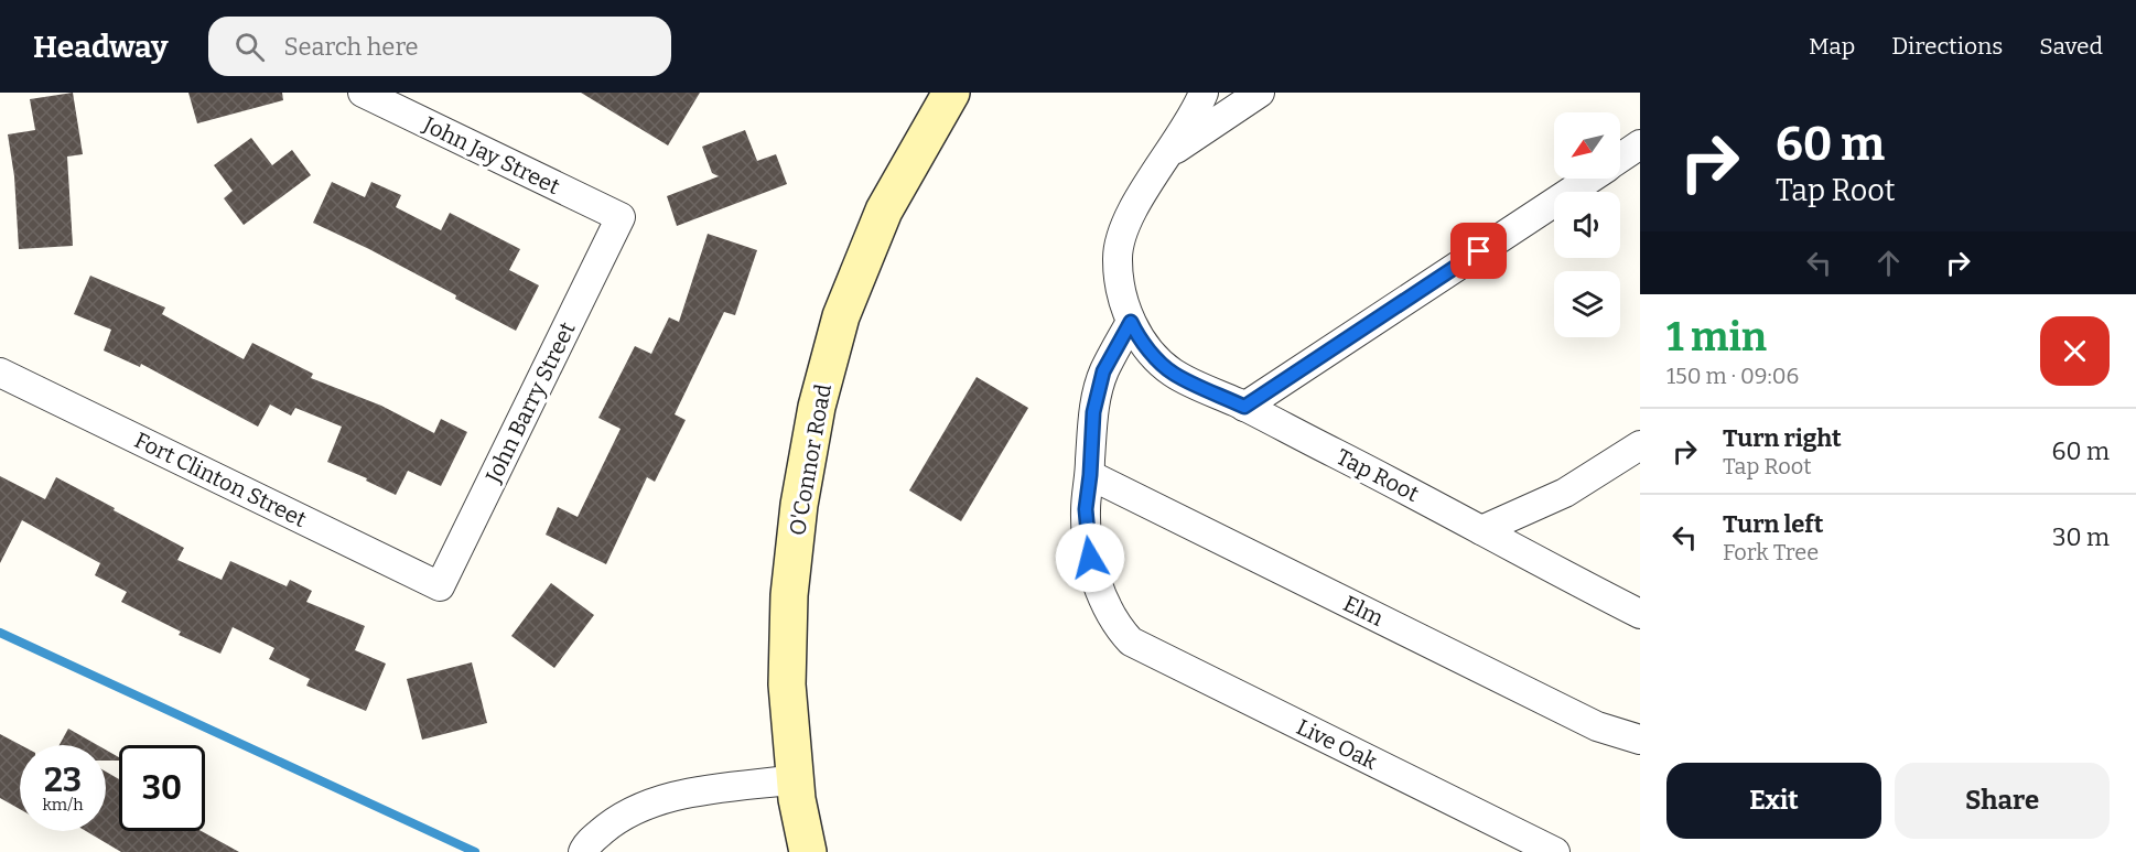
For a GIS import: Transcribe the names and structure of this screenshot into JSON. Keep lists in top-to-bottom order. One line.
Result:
{"streets":{"main road":["O'Connor Road"],"street":["John Jay Street","John Barry Street","Tap Root","Fort Clinton Street","Elm","Live Oak"]},"crossings":[["John Jay Street","John Barry Street"],["John Barry Street","Fort Clinton Street"],["Elm","Live Oak"]],"north":"bottom left","page":{"header":"Headway","search":"Search here","nav":["Map","Directions","Saved"],"turn":["60 m","Tap Root"],"heading":["1 min","150 m · 09:06"],"list":[{"name":"Turn right","note":"Tap Root","value":"60 m"},{"name":"Turn left","note":"Fork Tree","value":"30 m"}],"speed":"23 km/h","limit":"30","buttons":["Exit","Share"]}}
